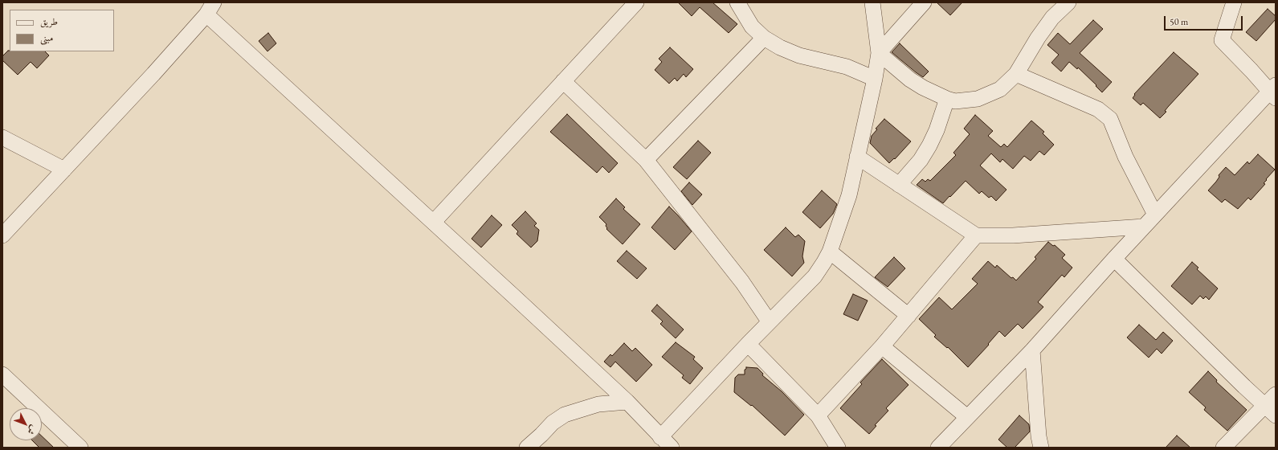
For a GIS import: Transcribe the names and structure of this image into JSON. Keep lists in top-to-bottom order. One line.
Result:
{"legend":["طريق","مبنى"],"scale_bar":"50 m","north":"bottom right"}
